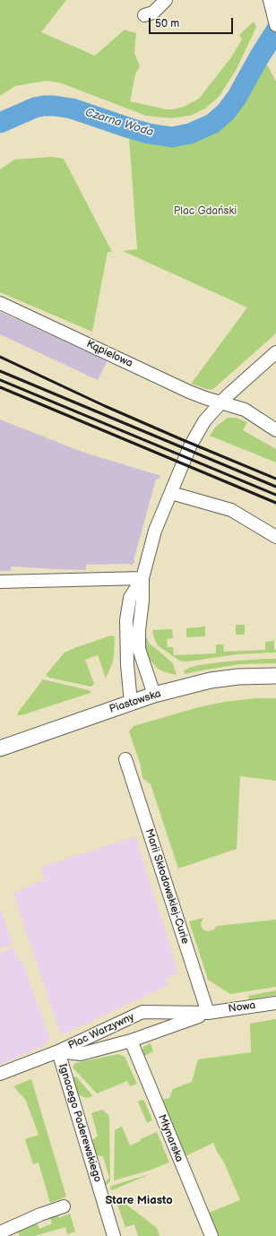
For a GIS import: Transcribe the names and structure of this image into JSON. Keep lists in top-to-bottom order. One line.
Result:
{"streets":{"main road":["Piastowska"],"street":["Kąpielowa","Marii Skłodowskiej-Curie","Nowa","Plac Warzywny","Ignacego Paderewskiego","Młynarska"]},"crossings":[["Marii Skłodowskiej-Curie","Nowa"],["Marii Skłodowskiej-Curie","Plac Warzywny"],["Nowa","Plac Warzywny"],["Plac Warzywny","Ignacego Paderewskiego"]],"districts":["Stare Miasto"],"water":["Czarna Woda"],"parks":["Plac Gdański"],"scale_bar":"50 m"}
